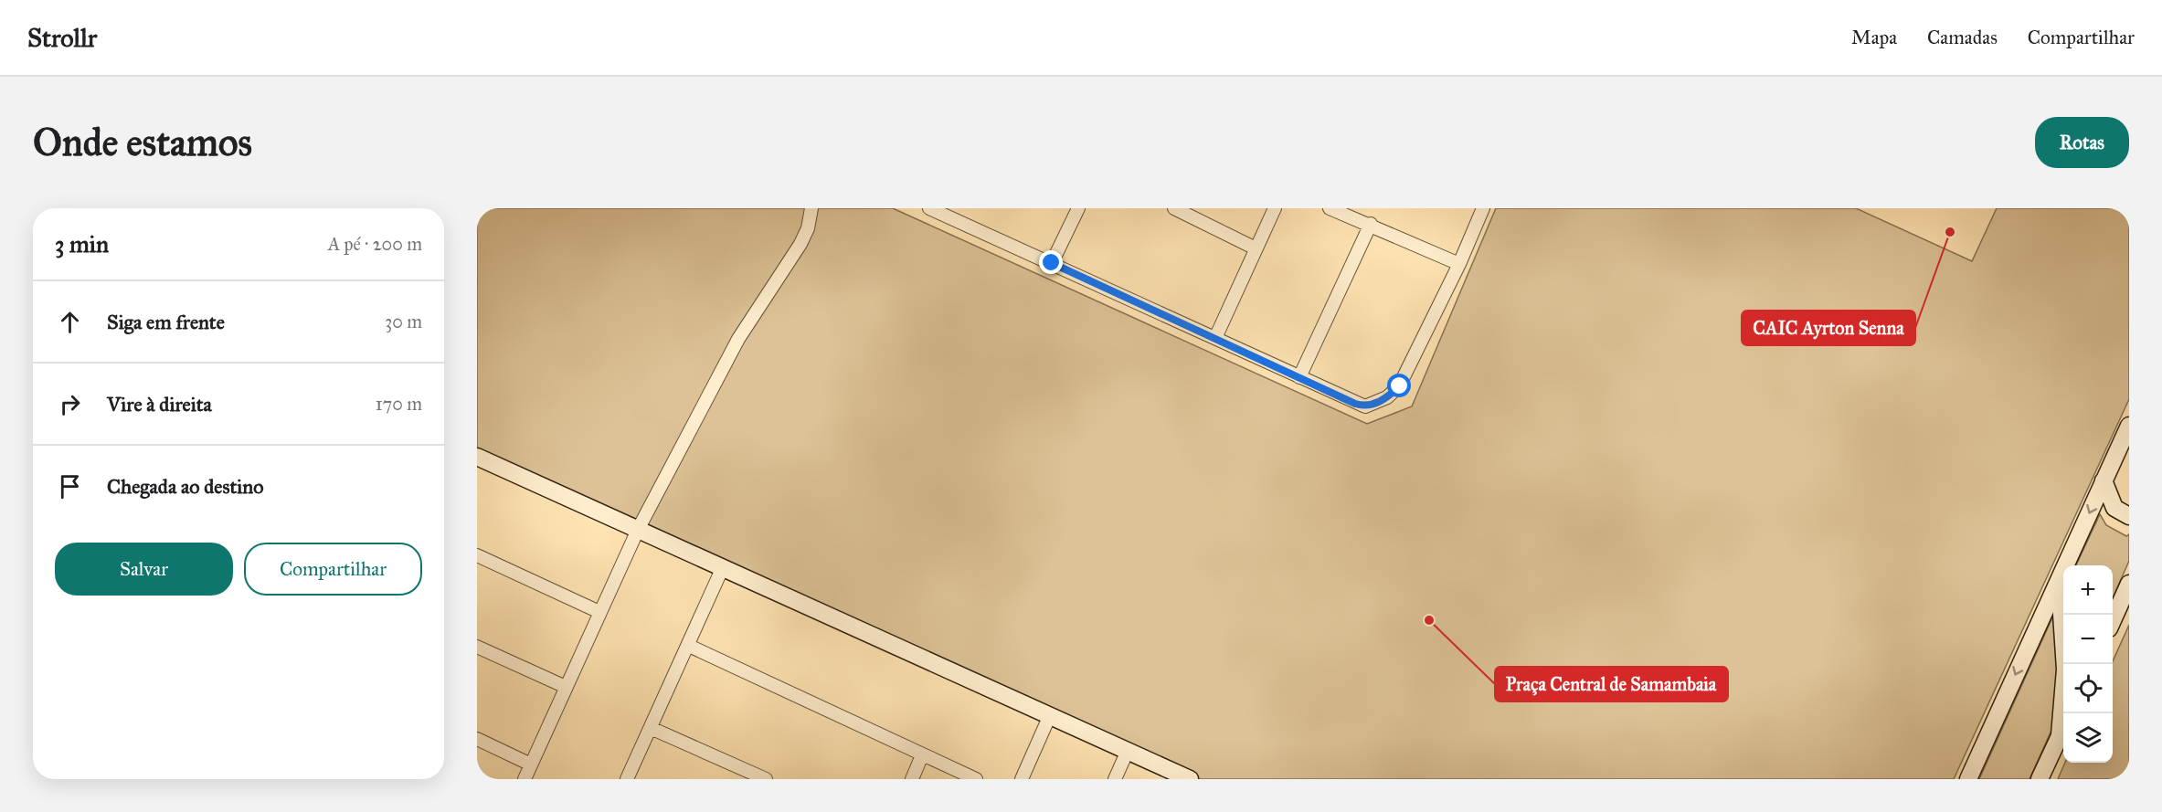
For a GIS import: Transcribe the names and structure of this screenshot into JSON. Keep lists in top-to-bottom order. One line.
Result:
{"places":["CAIC Ayrton Senna","Praça Central de Samambaia"],"page":{"header":"Strollr","nav":["Mapa","Camadas","Compartilhar"],"buttons":["Rotas",["Salvar","Compartilhar"]],"title":"Onde estamos","heading":["3 min","A pé · 200 m"],"list":[["Siga em frente","30 m"],["Vire à direita","170 m"],"Chegada ao destino"],"map_buttons":["+","−"]}}
